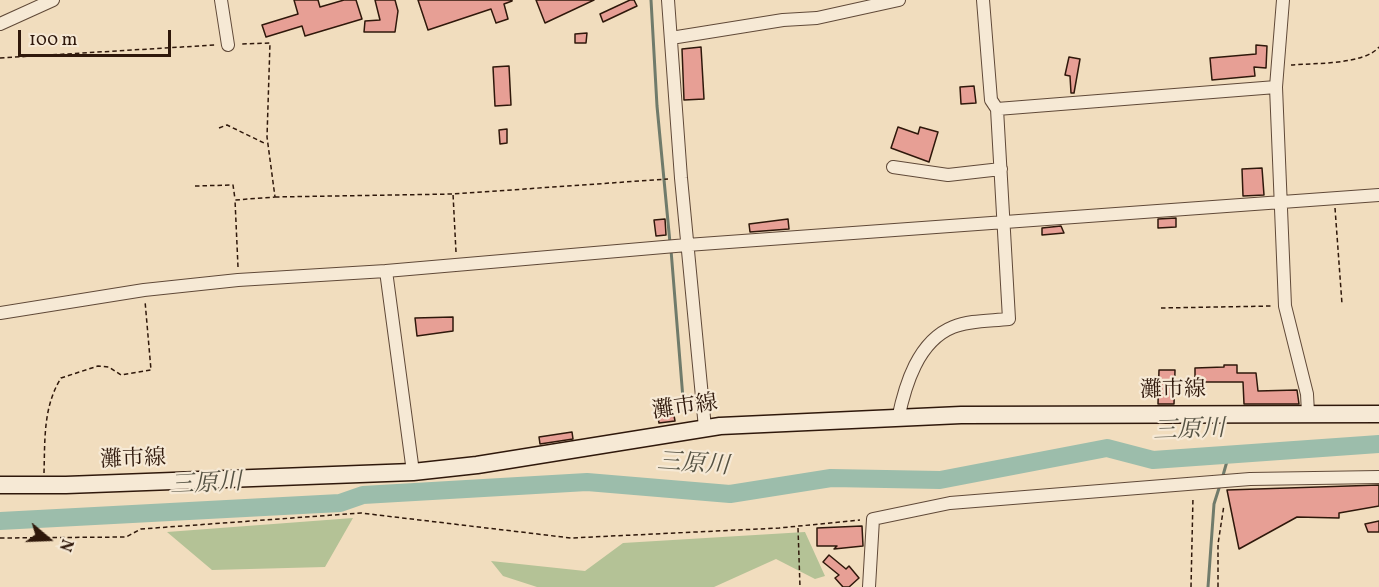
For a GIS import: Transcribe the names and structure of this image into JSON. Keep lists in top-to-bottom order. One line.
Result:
{"streets":{"main road":["灘市線"]},"water":["三原川"],"scale_bar":"100 m","north":"right"}
